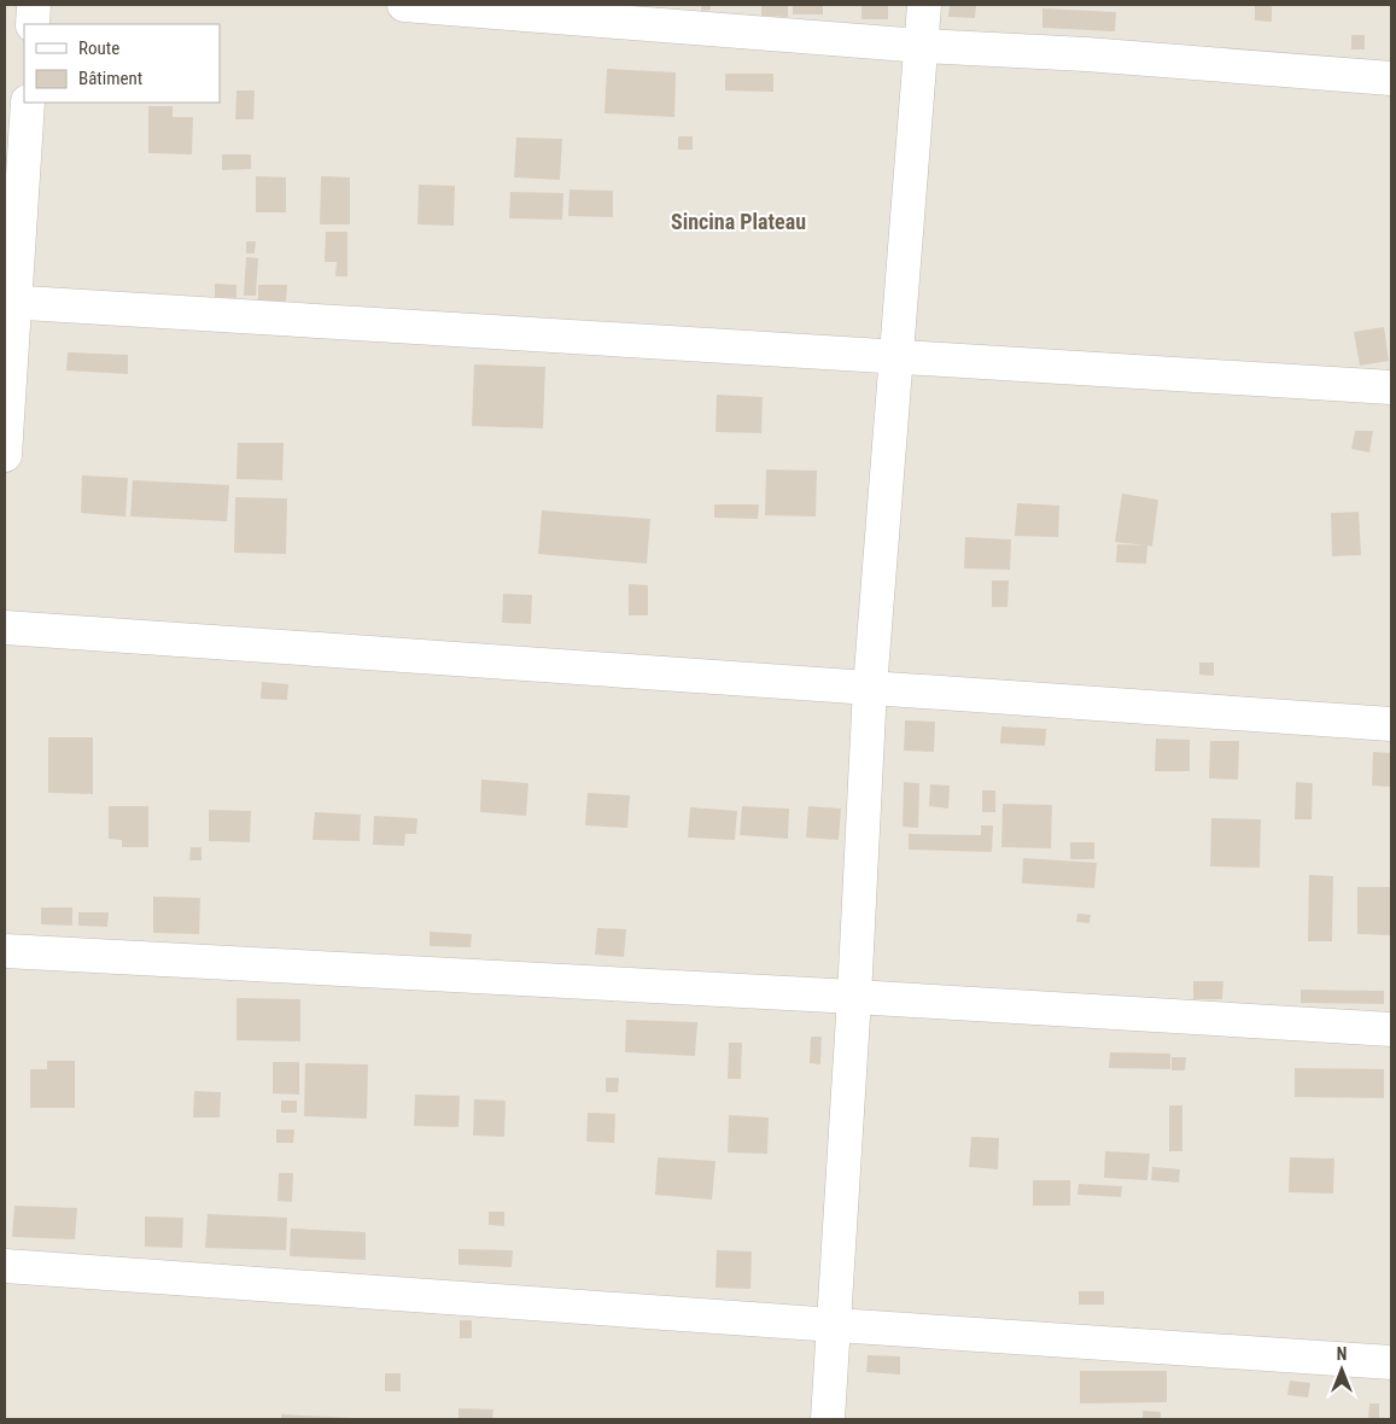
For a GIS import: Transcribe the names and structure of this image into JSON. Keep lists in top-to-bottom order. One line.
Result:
{"districts":["Sincina Plateau"],"legend":["Route","Bâtiment"],"north":"top"}
